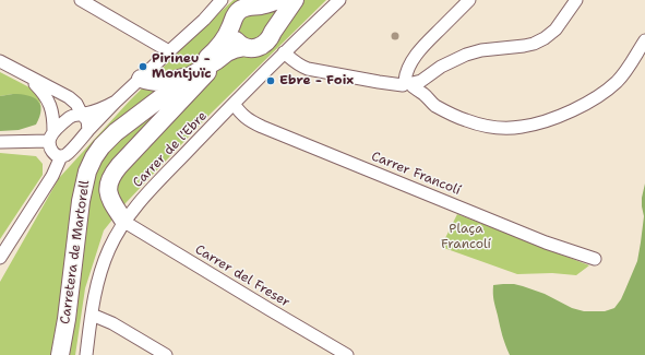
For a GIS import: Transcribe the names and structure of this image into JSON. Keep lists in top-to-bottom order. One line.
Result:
{"streets":{"main road":["Carretera de Martorell"],"street":["Carrer de l'Ebre","Carrer Francolí","Carrer del Freser"]},"crossings":[["Carrer de l'Ebre","Carrer Francolí"],["Carrer de l'Ebre","Carrer del Freser"]],"parks":["Plaça Francolí"],"places":["Pirineu - Montjuïc","Ebre - Foix"]}
